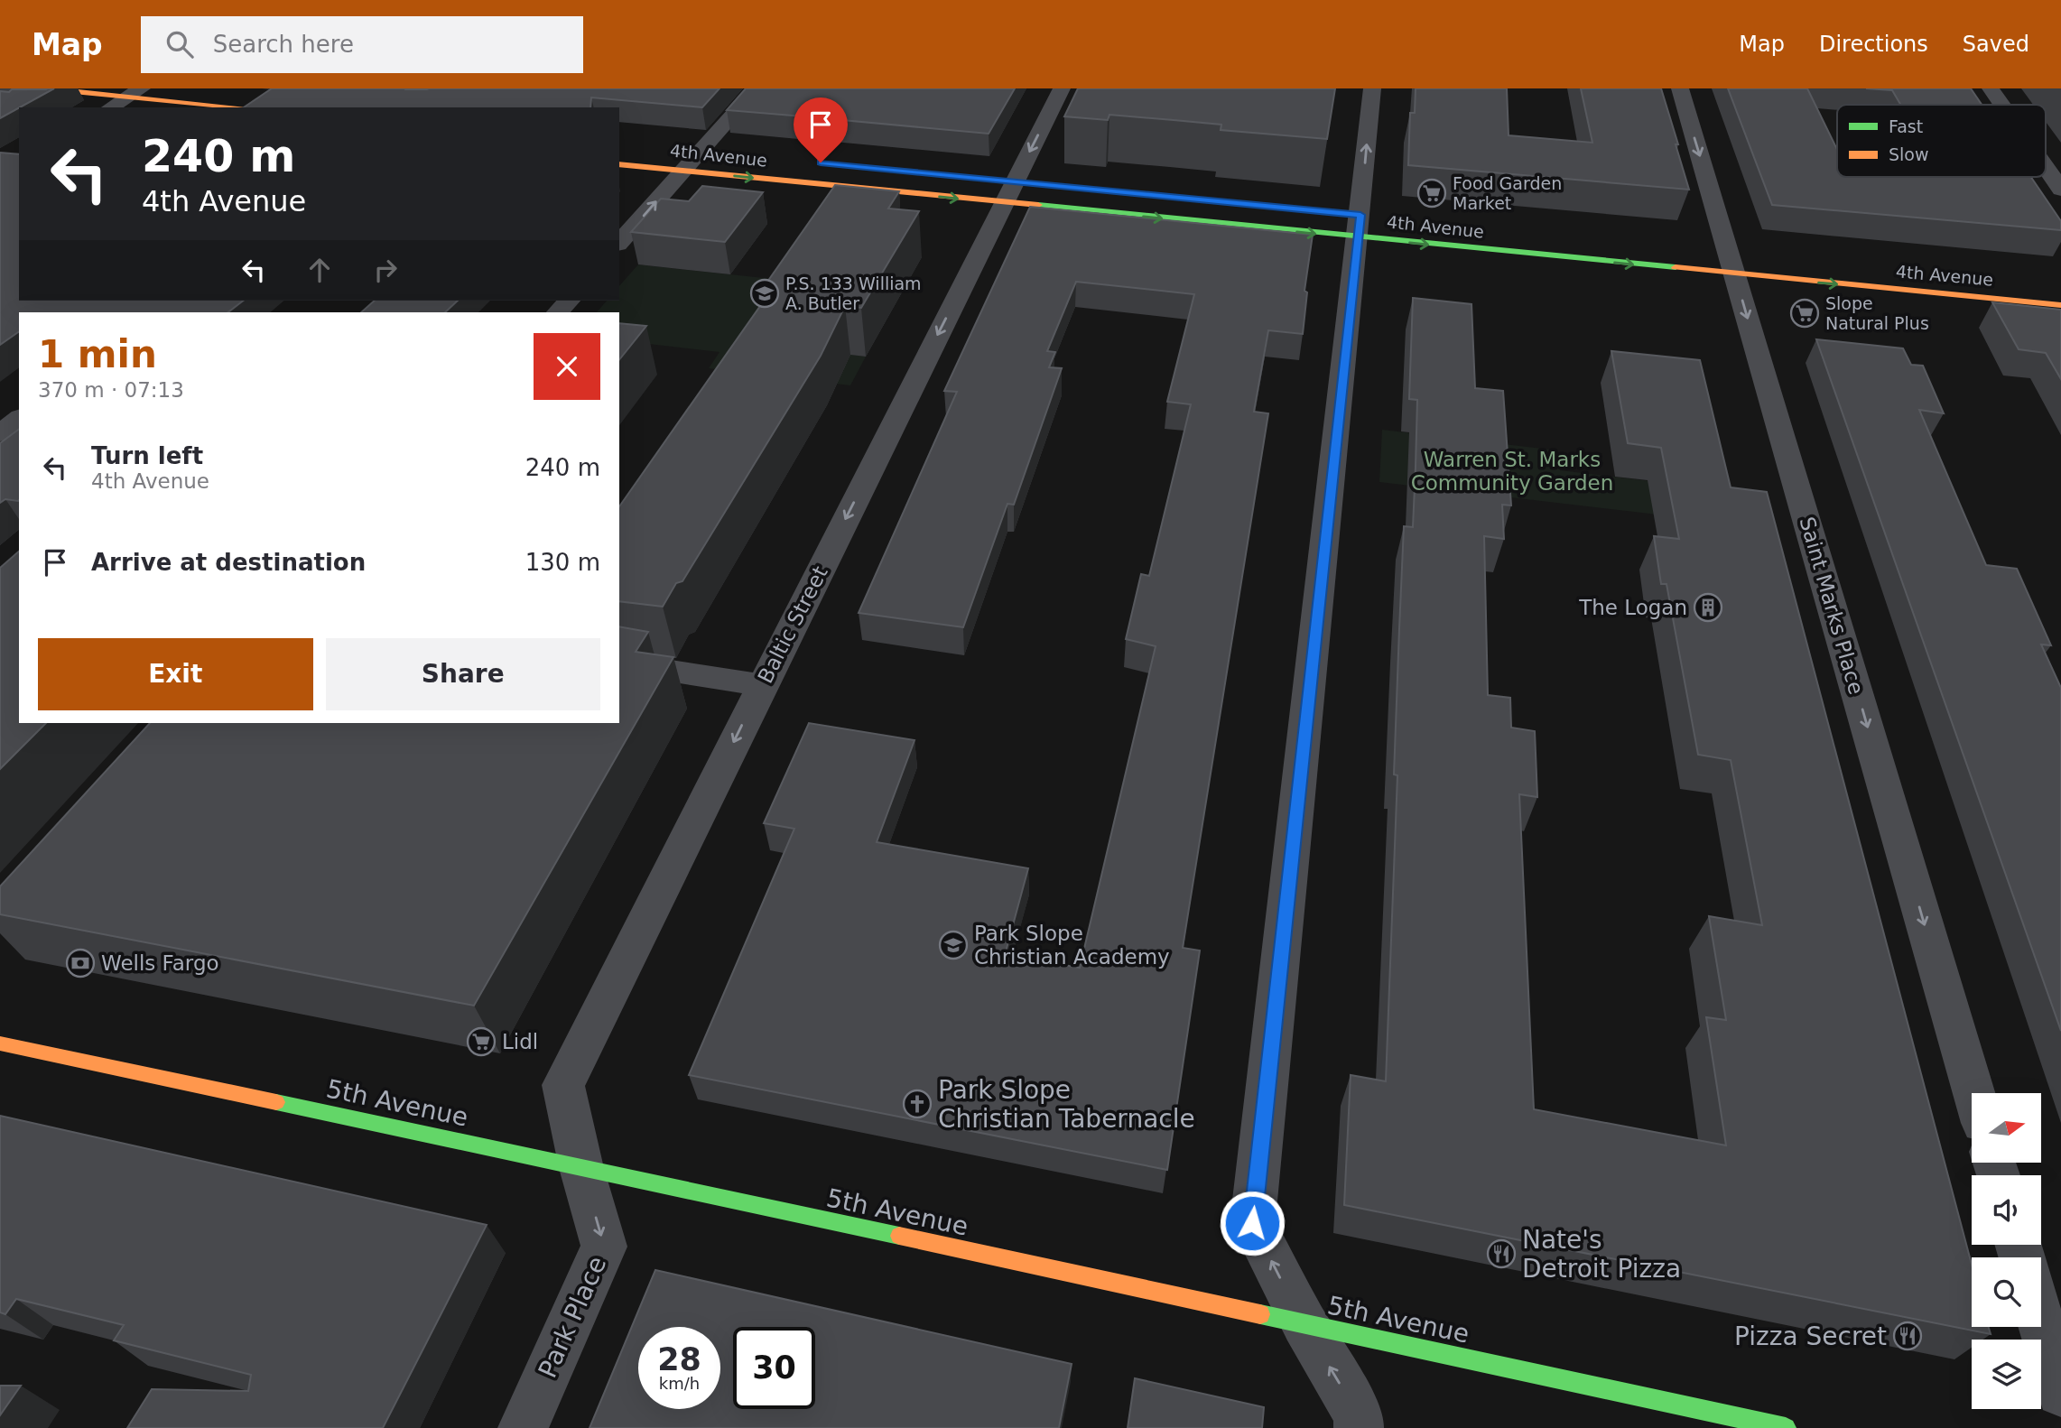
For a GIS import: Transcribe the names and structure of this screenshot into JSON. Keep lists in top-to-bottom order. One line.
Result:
{"streets":{"main road":["4th Avenue","5th Avenue"],"street":["Saint Marks Place","Baltic Street","Park Place"]},"crossings":[["4th Avenue","Saint Marks Place"],["4th Avenue","Baltic Street"],["Baltic Street","5th Avenue"],["Baltic Street","Park Place"],["5th Avenue","Park Place"]],"one_way":["4th Avenue","Saint Marks Place","Baltic Street","Park Place"],"parks":["Warren St. Marks Community Garden"],"places":{"supermarket":["Food Garden Market","Slope Natural Plus","Lidl"],"school or university":["P.S. 133 William A. Butler","Park Slope Christian Academy"],"building":["The Logan"],"bank":["Wells Fargo"],"church":["Park Slope Christian Tabernacle"],"restaurant":["Nate's Detroit Pizza","Pizza Secret"]},"legend":["Fast","Slow"],"north":"right","page":{"header":"Map","search":"Search here","nav":["Map","Directions","Saved"],"turn":["240 m","4th Avenue"],"heading":["1 min","370 m · 07:13"],"list":[{"name":"Turn left","note":"4th Avenue","value":"240 m"},{"name":"Arrive at destination","value":"130 m"}],"buttons":["Exit","Share"],"speed":"28 km/h","limit":"30"}}
